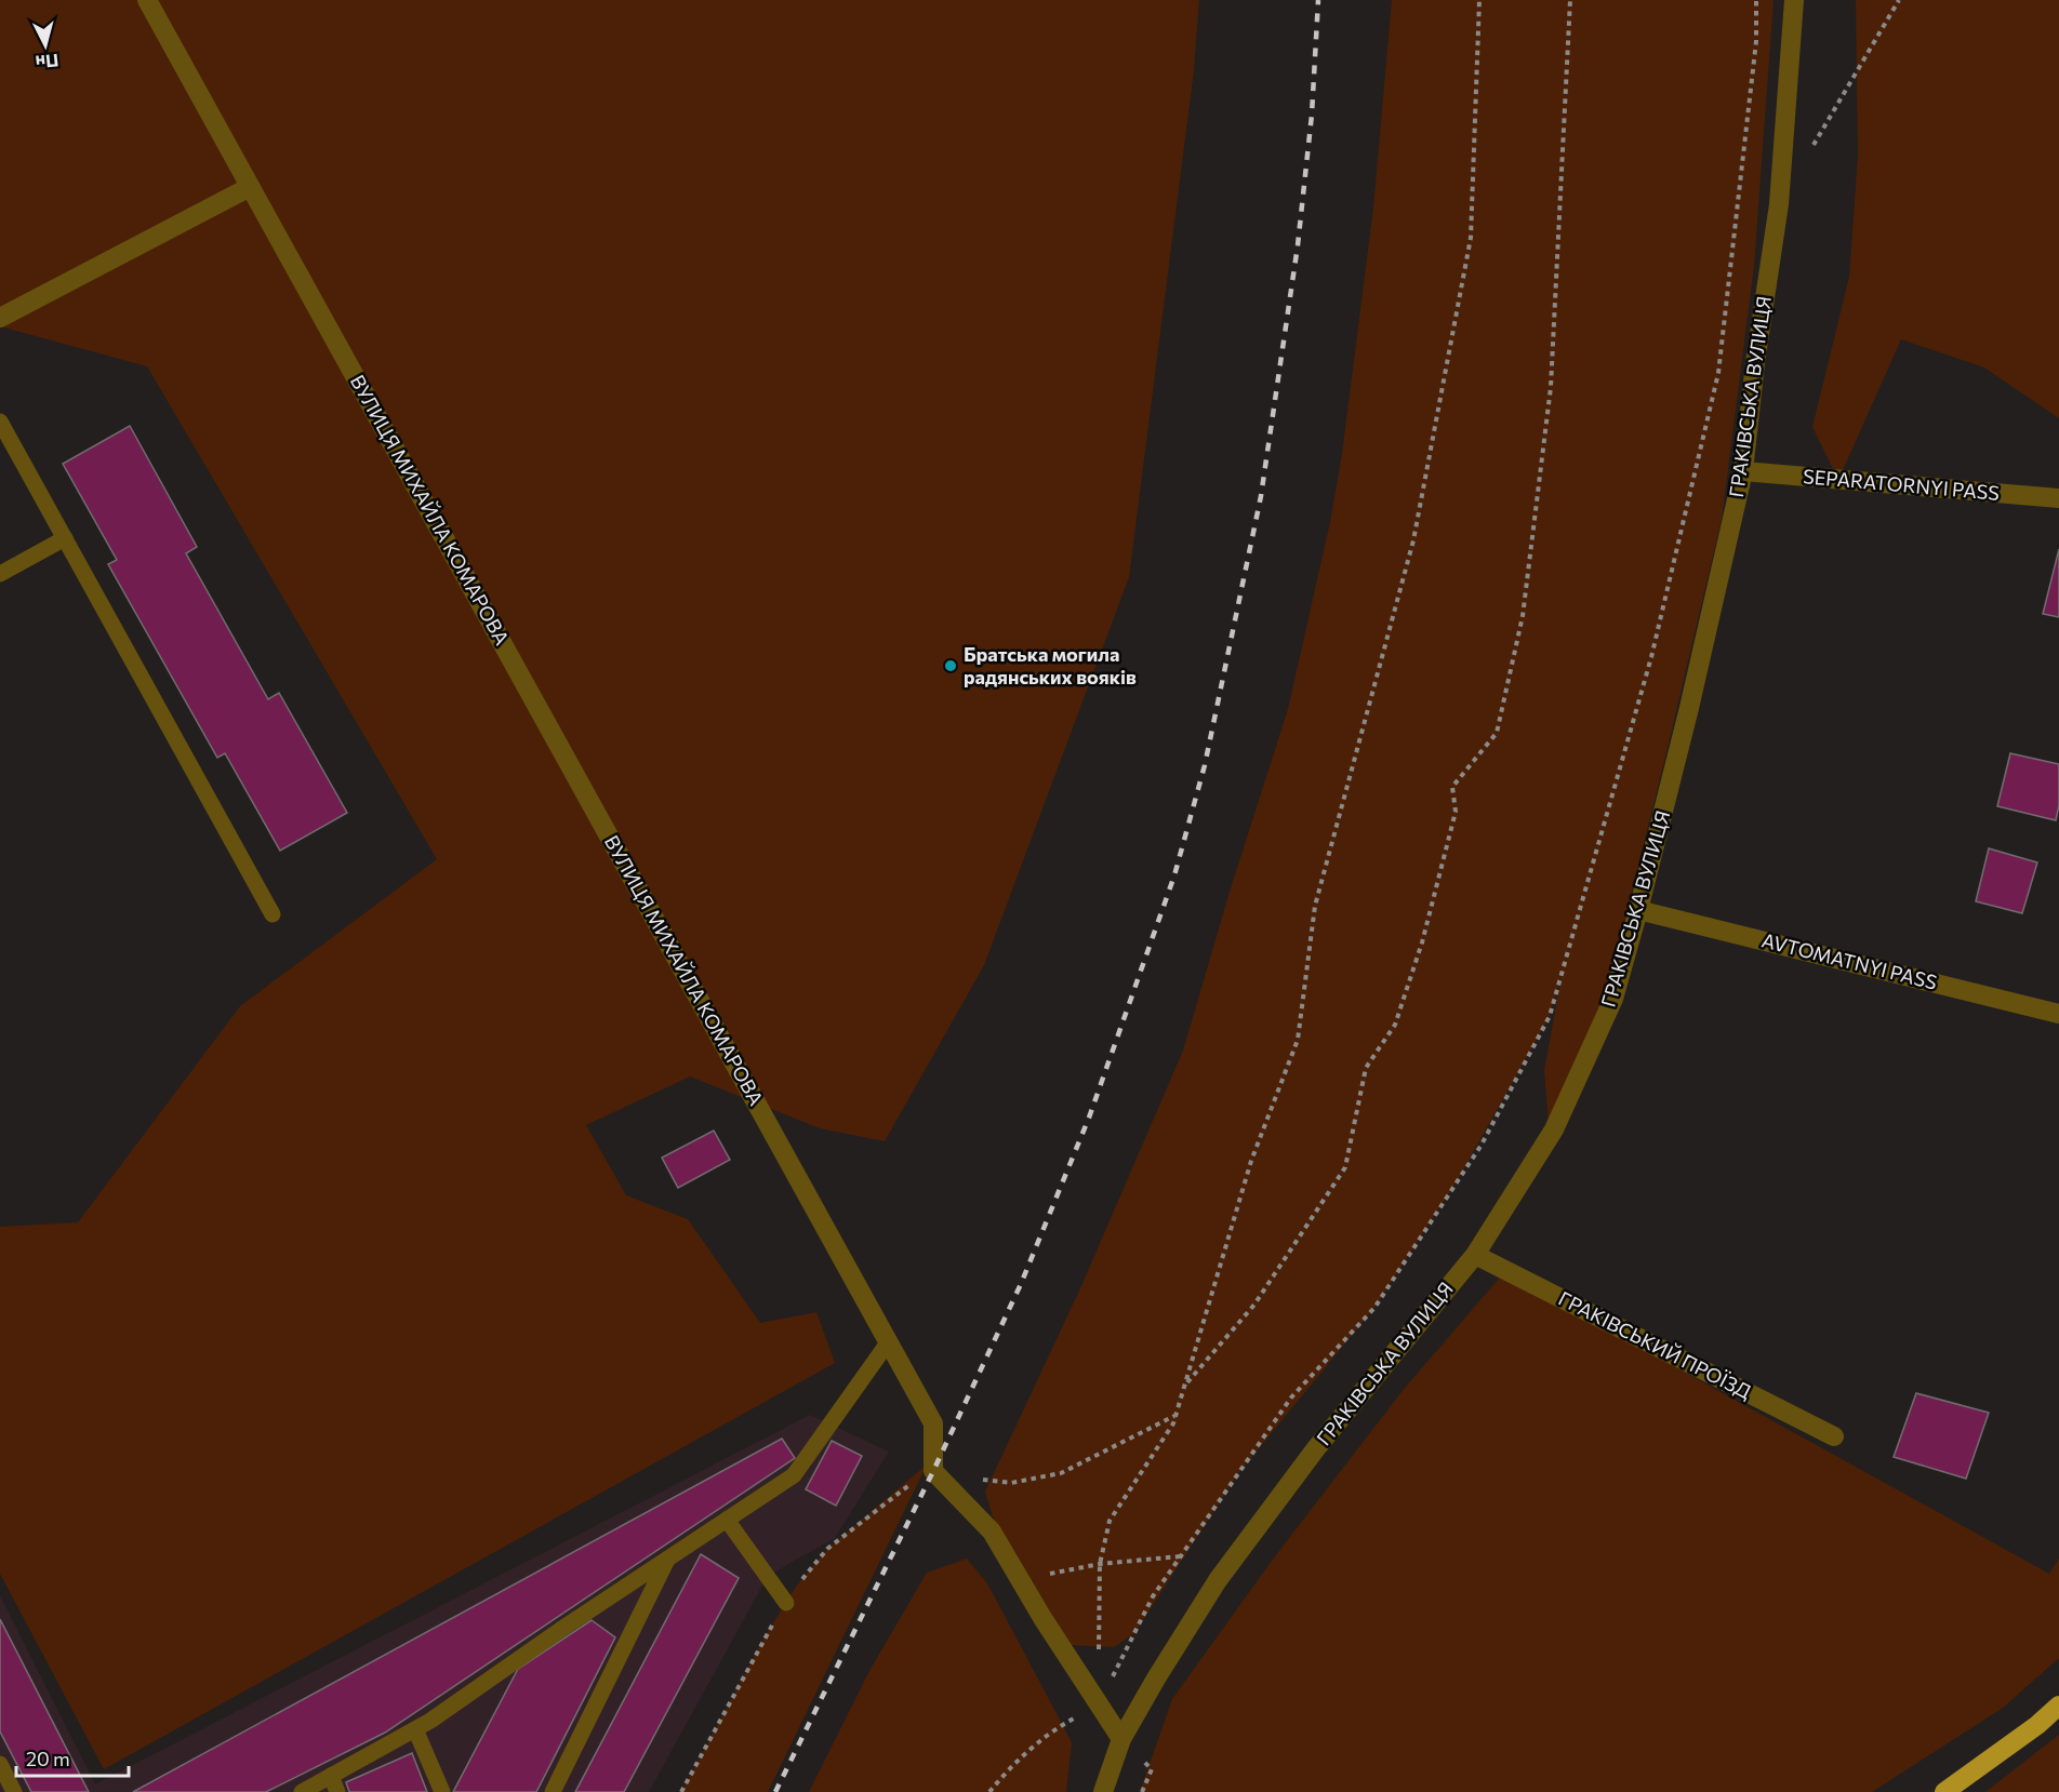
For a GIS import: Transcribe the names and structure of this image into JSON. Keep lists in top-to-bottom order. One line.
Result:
{"streets":{"street":["ГРАКІВСЬКА ВУЛИЦЯ","SEPARATORNYI PASS","ВУЛИЦЯ МИХАЙЛА КОМАРОВА","AVTOMATNYI PASS","ГРАКІВСЬКИЙ ПРОЇЗД"]},"crossings":[["ГРАКІВСЬКА ВУЛИЦЯ","SEPARATORNYI PASS"],["ГРАКІВСЬКА ВУЛИЦЯ","AVTOMATNYI PASS"],["ГРАКІВСЬКА ВУЛИЦЯ","ГРАКІВСЬКИЙ ПРОЇЗД"]],"places":["Братська могила радянських вояків"],"scale_bar":"20 m","north":"bottom"}
